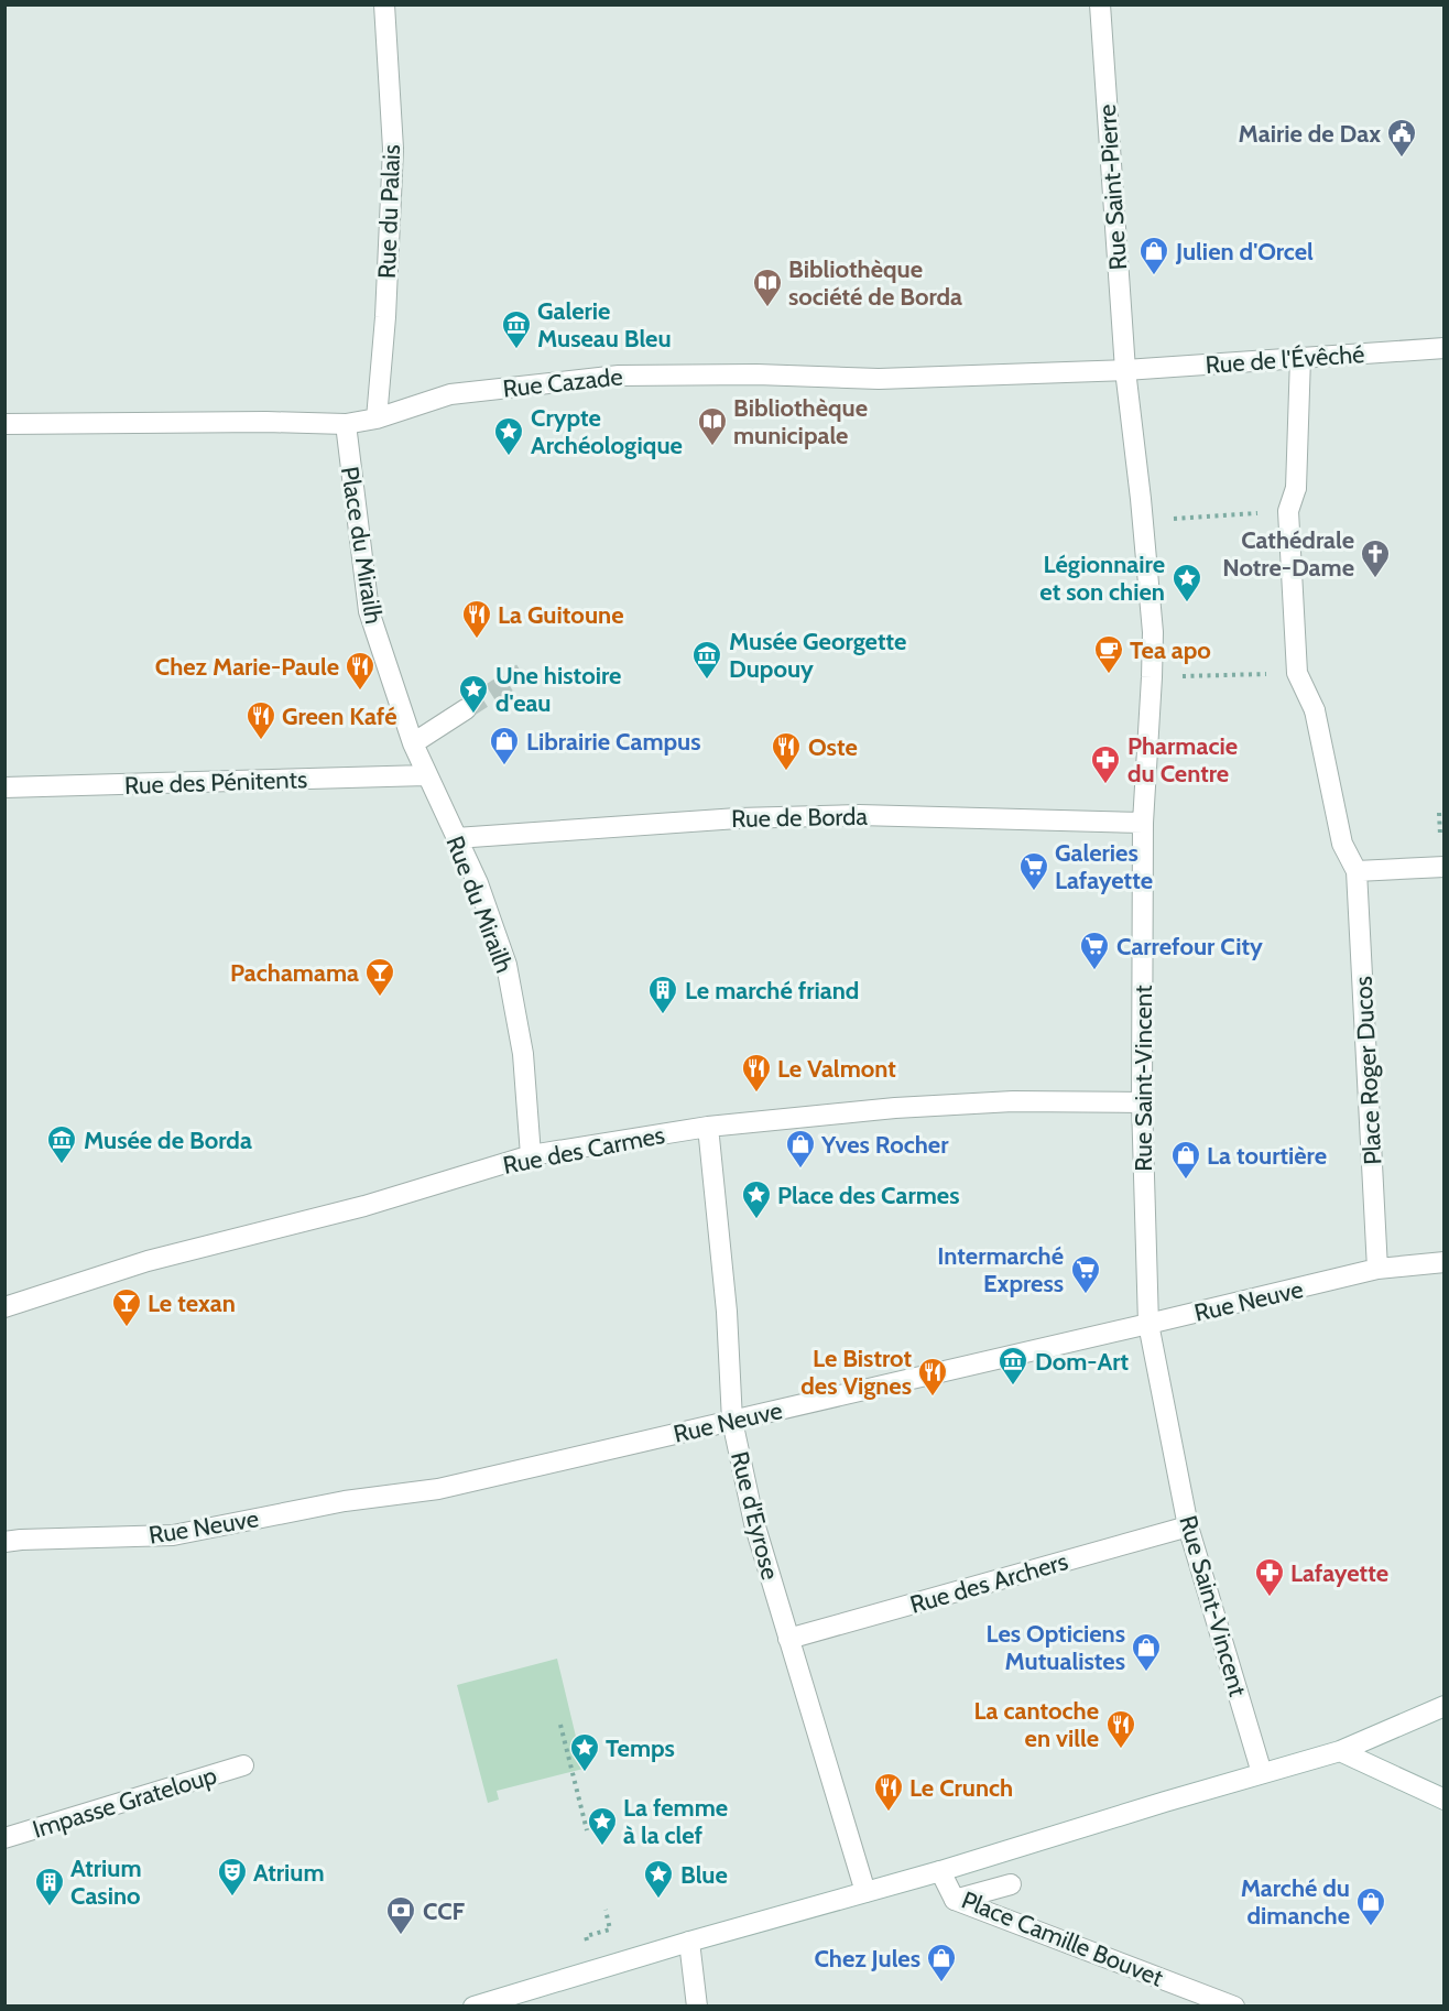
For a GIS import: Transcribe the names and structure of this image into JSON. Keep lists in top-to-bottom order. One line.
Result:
{"streets":{"street":["Rue Saint-Pierre","Rue du Palais","Rue de l'Évêché","Rue Cazade","Place du Mirailh","Rue des Pénitents","Rue de Borda","Rue du Mirailh","Place Roger Ducos","Rue Saint-Vincent","Rue des Carmes","Rue Neuve","Rue d'Eyrose","Rue des Archers","Impasse Grateloup","Place Camille Bouvet"]},"crossings":[["Rue Saint-Pierre","Rue de l'Évêché"],["Rue Saint-Pierre","Rue Cazade"],["Rue Saint-Pierre","Rue Saint-Vincent"],["Rue du Palais","Rue Cazade"],["Rue de l'Évêché","Rue Cazade"],["Rue de l'Évêché","Rue Saint-Vincent"],["Rue Cazade","Place du Mirailh"],["Rue Cazade","Rue Saint-Vincent"],["Place du Mirailh","Rue des Pénitents"],["Place du Mirailh","Rue du Mirailh"],["Rue des Pénitents","Rue du Mirailh"],["Rue de Borda","Rue du Mirailh"],["Rue de Borda","Rue Saint-Vincent"],["Rue du Mirailh","Rue des Carmes"],["Place Roger Ducos","Rue Neuve"],["Rue Saint-Vincent","Rue des Carmes"],["Rue Saint-Vincent","Rue Neuve"],["Rue Saint-Vincent","Rue des Archers"],["Rue des Carmes","Rue d'Eyrose"],["Rue Neuve","Rue d'Eyrose"],["Rue d'Eyrose","Rue des Archers"]],"places":{"public building":["Mairie de Dax"],"shop":["Julien d'Orcel","Librairie Campus","Yves Rocher","La tourtière","Les Opticiens Mutualistes","Marché du dimanche","Chez Jules"],"library":["Bibliothèque société de Borda","Bibliothèque municipale"],"museum":["Galerie Museau Bleu","Musée Georgette Dupouy","Musée de Borda","Dom-Art"],"place":["Crypte Archéologique","Légionnaire et son chien","Une histoire d'eau","Place des Carmes","Temps","La femme à la clef","Blue"],"church":["Cathédrale Notre-Dame"],"restaurant":["La Guitoune","Chez Marie-Paule","Green Kafé","Oste","Le Valmont","Le Bistrot des Vignes","La cantoche en ville","Le Crunch"],"cafe":["Tea apo"],"pharmacy":["Pharmacie du Centre","Lafayette"],"supermarket":["Galeries Lafayette","Carrefour City","Intermarché Express"],"bar":["Pachamama","Le texan"],"building":["Le marché friand","Atrium Casino"],"theatre":["Atrium"],"bank":["CCF"]}}
